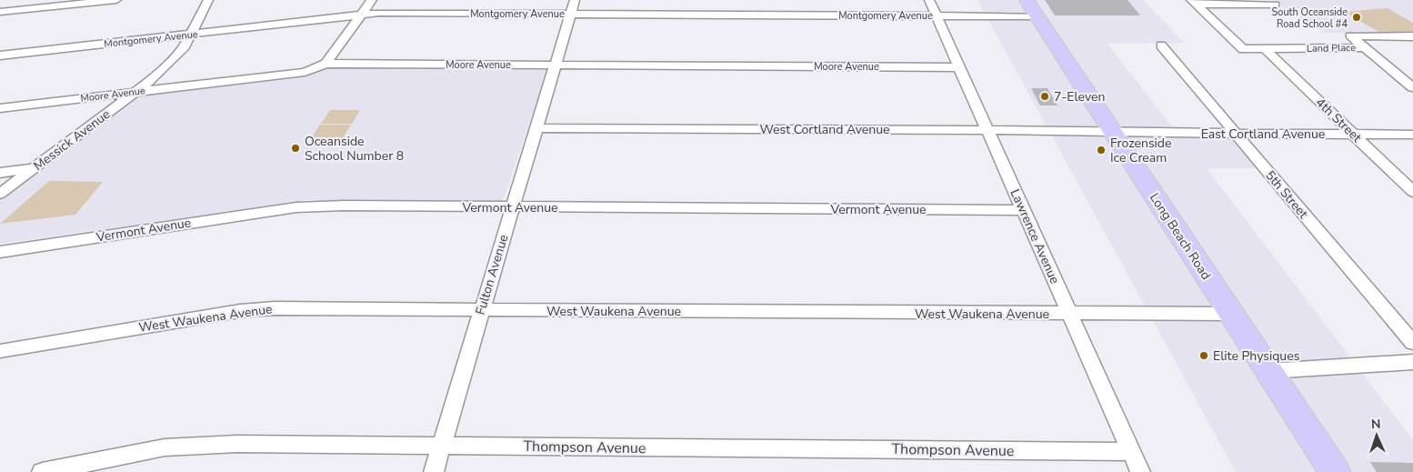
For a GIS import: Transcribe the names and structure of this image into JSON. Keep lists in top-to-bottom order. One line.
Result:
{"streets":{"main road":["Long Beach Road"],"street":["Montgomery Avenue","Land Place","Moore Avenue","4th Street","West Cortland Avenue","East Cortland Avenue","Messick Avenue","5th Street","Vermont Avenue","Lawrence Avenue","Fulton Avenue","West Waukena Avenue","Thompson Avenue"]},"crossings":[["Montgomery Avenue","Messick Avenue"],["Montgomery Avenue","Lawrence Avenue"],["Montgomery Avenue","Long Beach Road"],["Montgomery Avenue","Fulton Avenue"],["Land Place","4th Street"],["Moore Avenue","Messick Avenue"],["Moore Avenue","Lawrence Avenue"],["Moore Avenue","Fulton Avenue"],["4th Street","East Cortland Avenue"],["West Cortland Avenue","East Cortland Avenue"],["West Cortland Avenue","Lawrence Avenue"],["West Cortland Avenue","Long Beach Road"],["West Cortland Avenue","Fulton Avenue"],["East Cortland Avenue","5th Street"],["East Cortland Avenue","Long Beach Road"],["Vermont Avenue","Lawrence Avenue"],["Vermont Avenue","Fulton Avenue"],["Lawrence Avenue","West Waukena Avenue"],["Lawrence Avenue","Thompson Avenue"],["Long Beach Road","West Waukena Avenue"],["Fulton Avenue","West Waukena Avenue"],["Fulton Avenue","Thompson Avenue"]],"places":["South Oceanside Road School #4","7-Eleven","Oceanside School Number 8","Frozenside Ice Cream","Elite Physiques"],"north":"top"}
